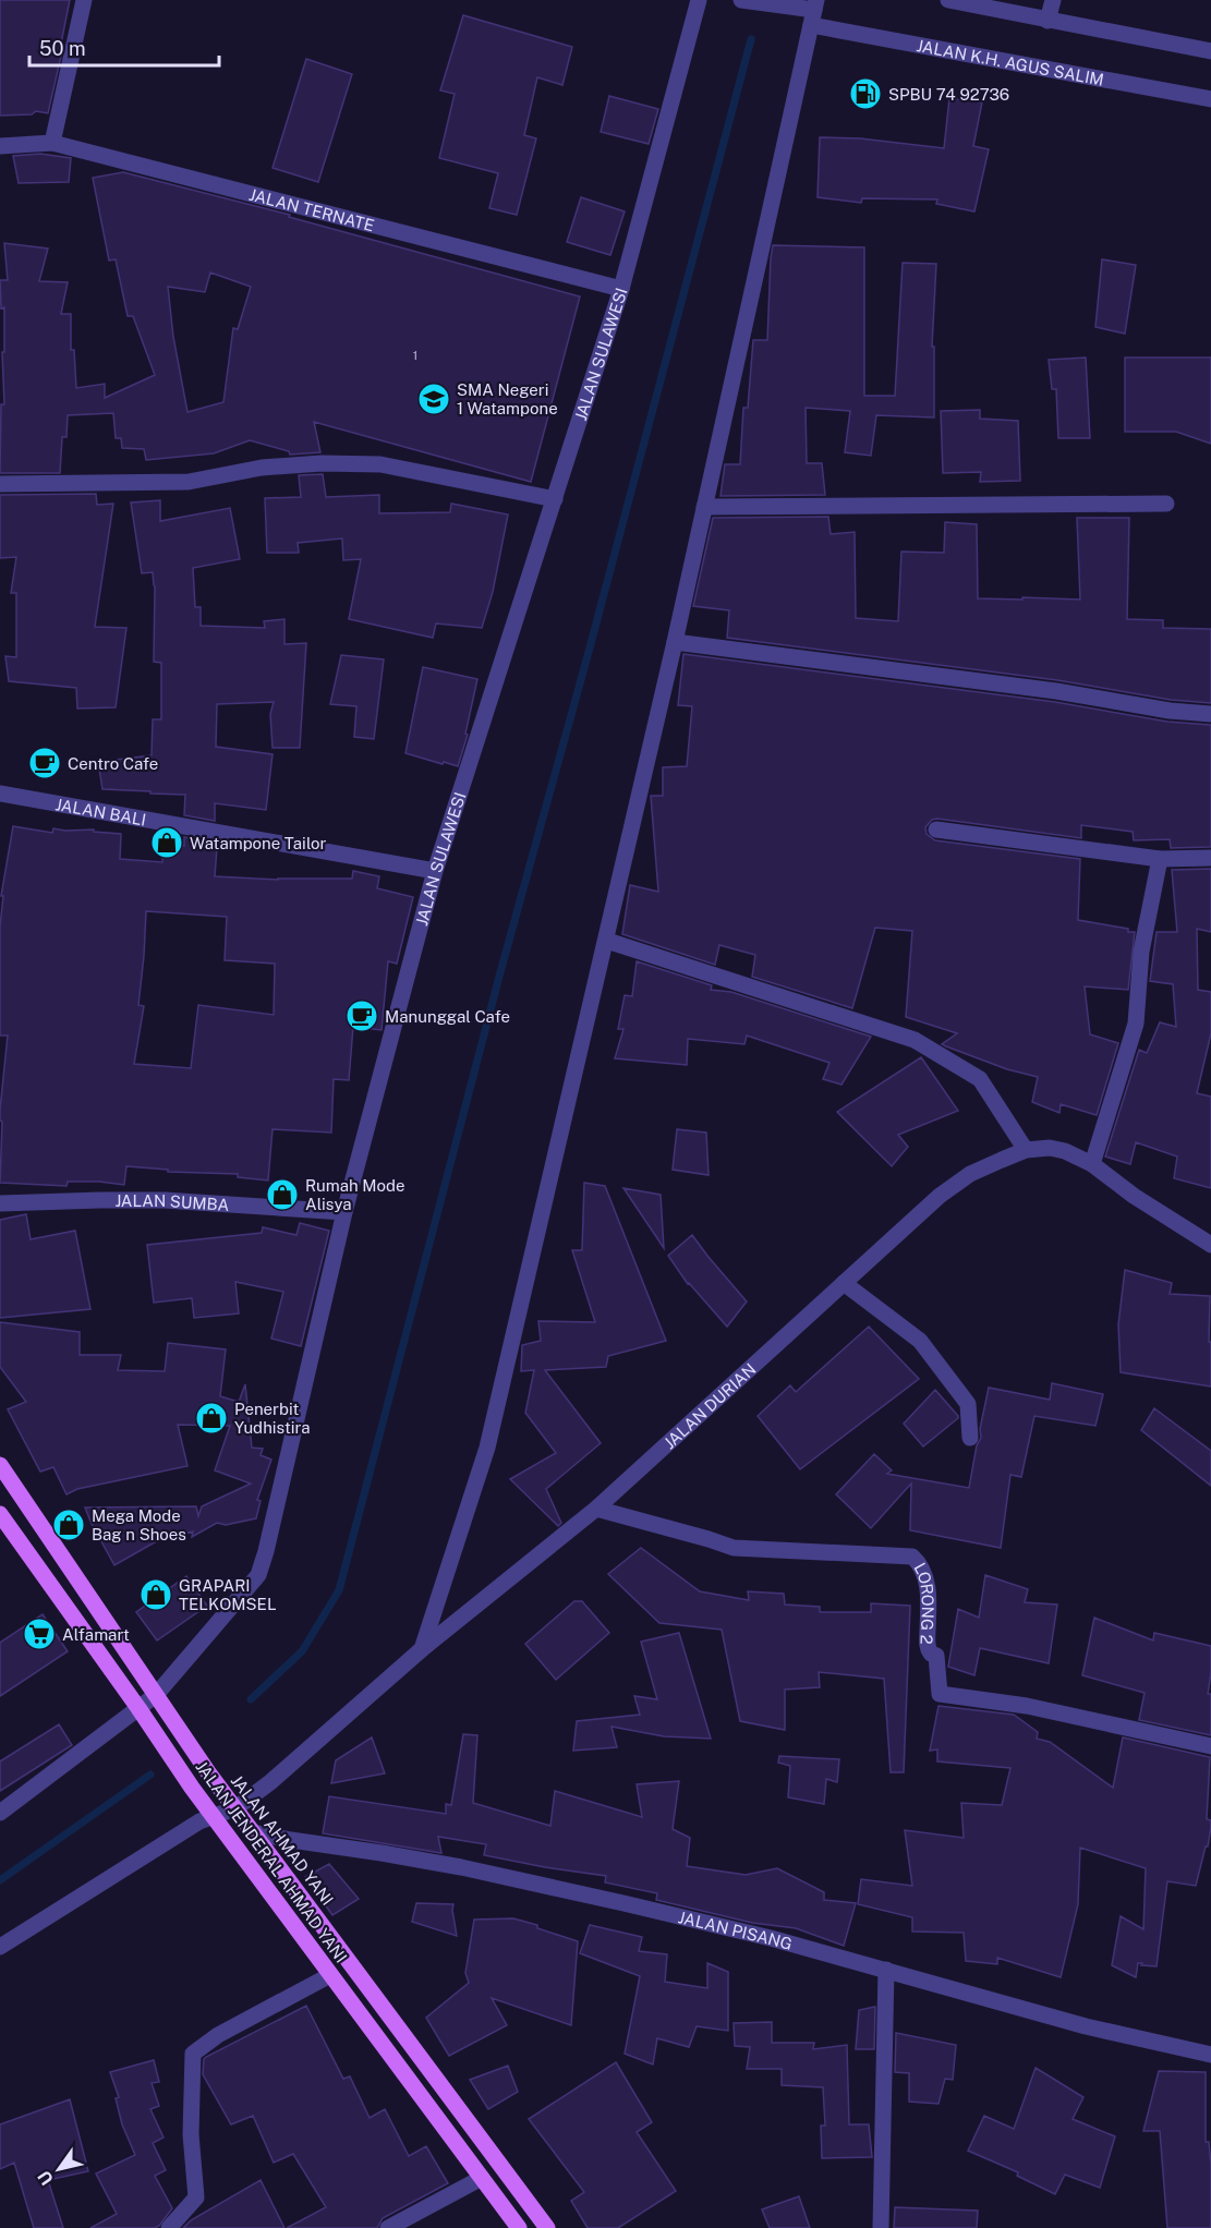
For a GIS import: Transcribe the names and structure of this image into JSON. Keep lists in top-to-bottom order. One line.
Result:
{"streets":{"main road":["JALAN AHMAD YANI","JALAN JENDERAL AHMAD YANI"],"street":["JALAN K.H. AGUS SALIM","JALAN TERNATE","JALAN SULAWESI","JALAN BALI","JALAN SUMBA","JALAN DURIAN","LORONG 2","JALAN PISANG"]},"crossings":[["JALAN TERNATE","JALAN SULAWESI"],["JALAN SULAWESI","JALAN BALI"],["JALAN SULAWESI","JALAN SUMBA"],["JALAN SULAWESI","JALAN AHMAD YANI"],["JALAN SULAWESI","JALAN JENDERAL AHMAD YANI"],["JALAN DURIAN","LORONG 2"],["JALAN DURIAN","JALAN AHMAD YANI"],["JALAN DURIAN","JALAN JENDERAL AHMAD YANI"],["JALAN AHMAD YANI","JALAN PISANG"]],"places":{"fuel station":["SPBU 74 92736"],"school or university":["SMA Negeri 1 Watampone"],"cafe":["Centro Cafe","Manunggal Cafe"],"shop":["Watampone Tailor","Rumah Mode Alisya","Penerbit Yudhistira","Mega Mode Bag n Shoes","GRAPARI TELKOMSEL"],"supermarket":["Alfamart"]},"house_numbers":["1"],"scale_bar":"50 m","north":"bottom left"}
